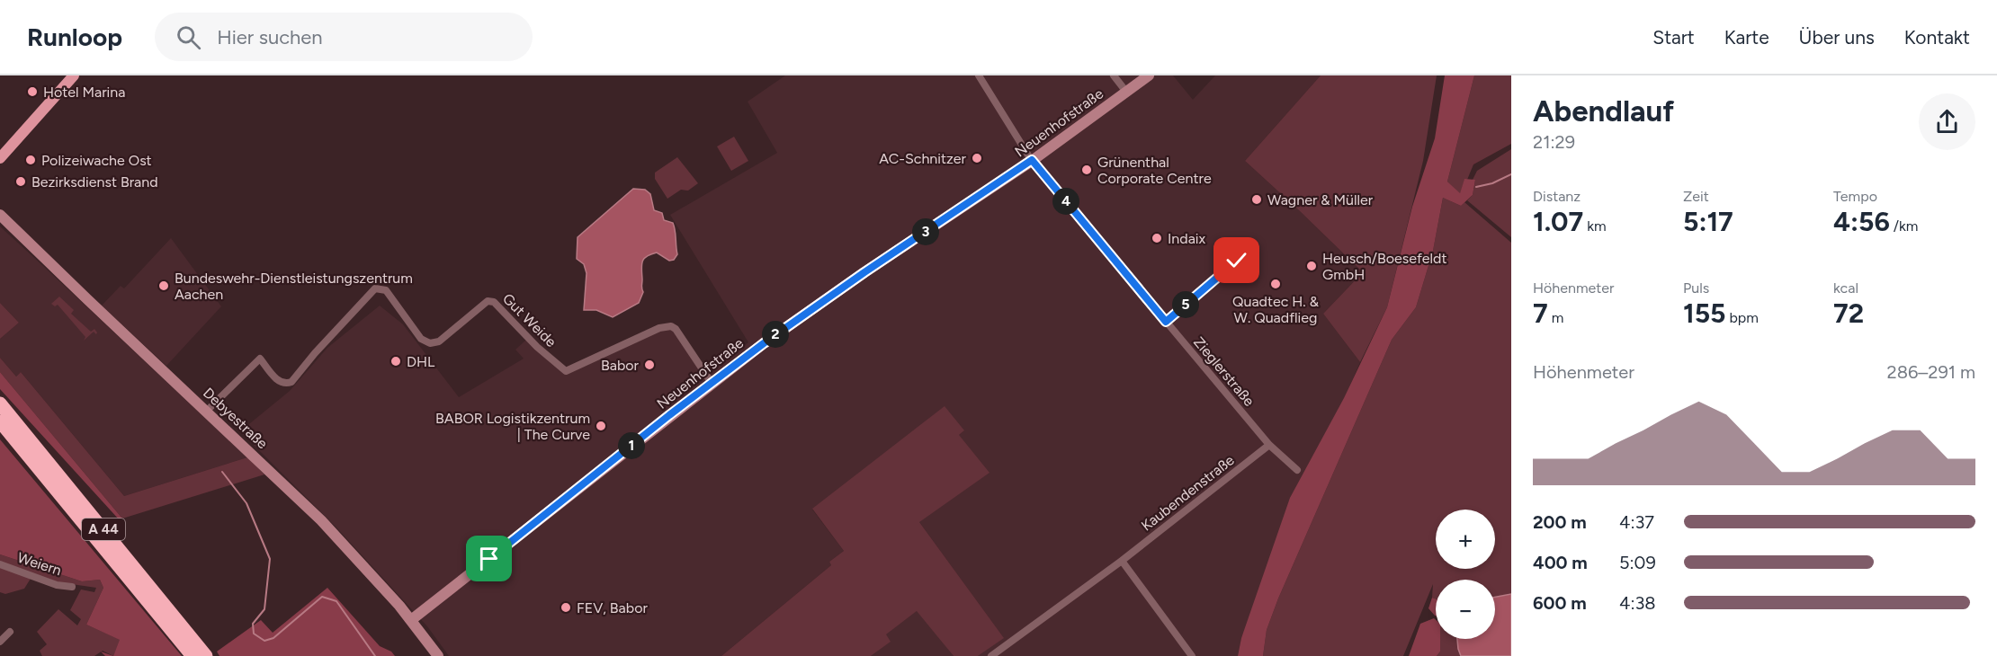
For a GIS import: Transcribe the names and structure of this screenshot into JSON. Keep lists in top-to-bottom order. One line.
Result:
{"streets":{"highway":["A 44"],"street":["Neuenhofstraße","Gut Weide","Zieglerstraße","Debyestraße","Kaubendenstraße","Weiern"]},"crossings":[["Neuenhofstraße","Gut Weide"],["Neuenhofstraße","Zieglerstraße"],["Neuenhofstraße","Debyestraße"],["Gut Weide","Debyestraße"],["Zieglerstraße","Kaubendenstraße"]],"places":["Hotel Marina","AC-Schnitzer","Polizeiwache Ost","Grünenthal Corporate Centre","Bezirksdienst Brand","Wagner & Müller","Indaix","Heusch/Boesefeldt GmbH","Quadtec H. & W. Quadflieg","Bundeswehr-Dienstleistungszentrum Aachen","DHL","Babor","BABOR Logistikzentrum | The Curve","FEV, Babor"],"page":{"header":"Runloop","search":"Hier suchen","nav":["Start","Karte","Über uns","Kontakt"],"heading":["Abendlauf","21:29"],"stats":[["Distanz","1.07 km"],["Zeit","5:17"],["Tempo","4:56 /km"],["Höhenmeter","7 m"],["Puls","155 bpm"],["kcal","72"]],"pins":["4","3","5","2","1"],"chart":["Höhenmeter","286–291 m"],"list":[{"name":"200 m","note":"4:37"},{"name":"400 m","note":"5:09"},{"name":"600 m","note":"4:38"}],"map_buttons":["+","−"]}}
